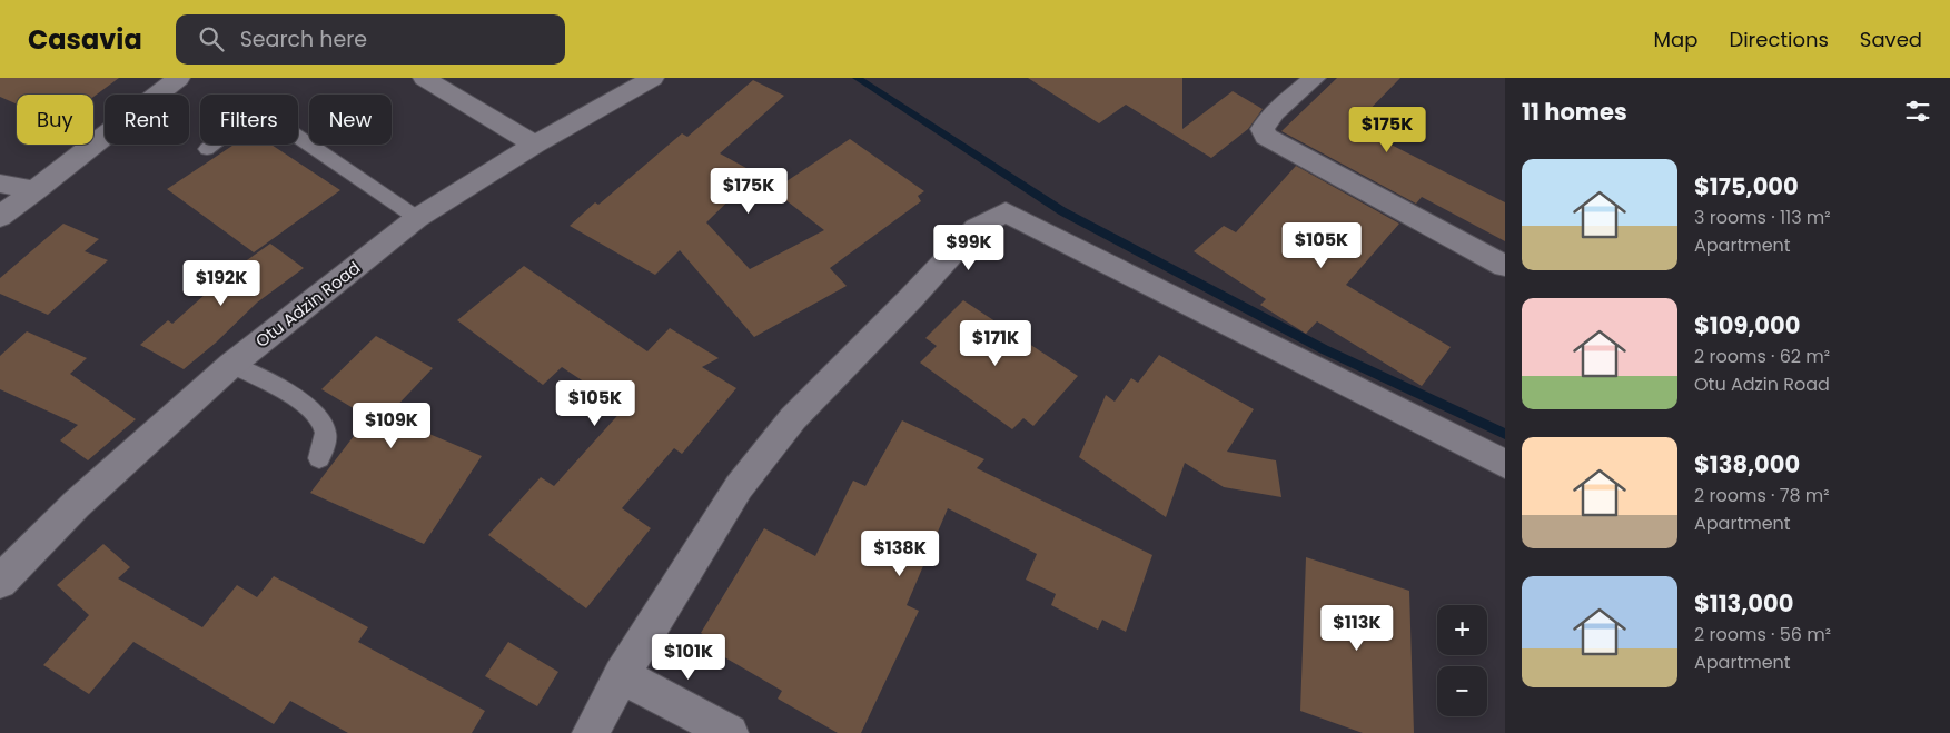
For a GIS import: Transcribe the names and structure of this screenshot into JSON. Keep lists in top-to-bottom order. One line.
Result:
{"streets":{"street":["Otu Adzin Road"]},"page":{"header":"Casavia","search":"Search here","nav":["Map","Directions","Saved"],"heading":"11 homes","chip":["Buy","Rent","Filters","New"],"price":["$175K","$175K","$105K","$99K","$192K","$171K","$105K","$109K","$138K","$113K","$101K"],"list":[{"name":"$175,000","note":"3 rooms · 113 m² · Apartment"},{"name":"$109,000","note":"2 rooms · 62 m² · Otu Adzin Road"},{"name":"$138,000","note":"2 rooms · 78 m² · Apartment"},{"name":"$113,000","note":"2 rooms · 56 m² · Apartment"}],"map_buttons":["+","−"]}}
